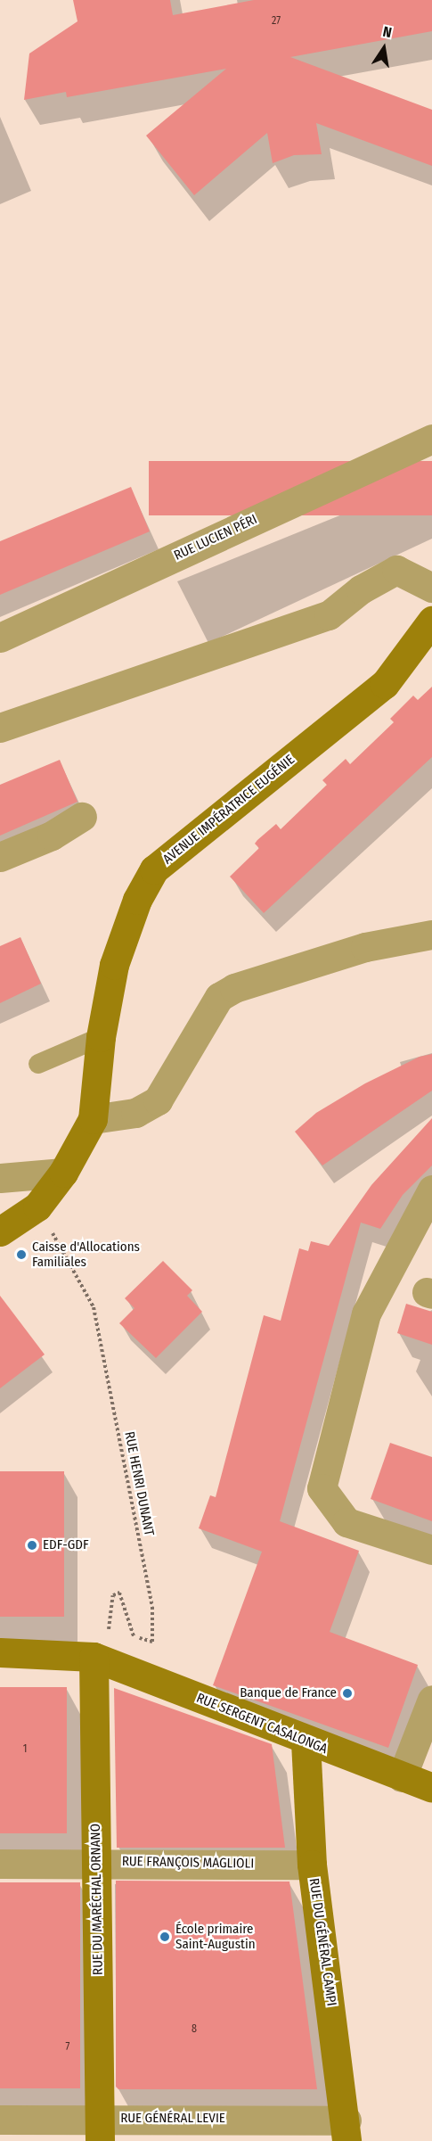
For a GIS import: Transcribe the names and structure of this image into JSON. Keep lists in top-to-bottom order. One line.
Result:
{"streets":{"main road":["AVENUE IMPÉRATRICE EUGÉNIE","RUE SERGENT CASALONGA","RUE DU MARÉCHAL ORNANO","RUE DU GÉNÉRAL CAMPI"],"street":["RUE LUCIEN PÉRI","RUE FRANÇOIS MAGLIOLI","RUE GÉNÉRAL LEVIE"],"path":["RUE HENRI DUNANT"]},"crossings":[["AVENUE IMPÉRATRICE EUGÉNIE","RUE HENRI DUNANT"],["RUE HENRI DUNANT","RUE SERGENT CASALONGA"],["RUE HENRI DUNANT","RUE DU MARÉCHAL ORNANO"],["RUE SERGENT CASALONGA","RUE DU MARÉCHAL ORNANO"],["RUE SERGENT CASALONGA","RUE DU GÉNÉRAL CAMPI"],["RUE FRANÇOIS MAGLIOLI","RUE DU MARÉCHAL ORNANO"],["RUE FRANÇOIS MAGLIOLI","RUE DU GÉNÉRAL CAMPI"],["RUE DU MARÉCHAL ORNANO","RUE GÉNÉRAL LEVIE"],["RUE DU GÉNÉRAL CAMPI","RUE GÉNÉRAL LEVIE"]],"places":["Caisse d'Allocations Familiales","EDF-GDF","Banque de France","École primaire Saint-Augustin"],"house_numbers":["27","1","8","7"],"north":"top"}
